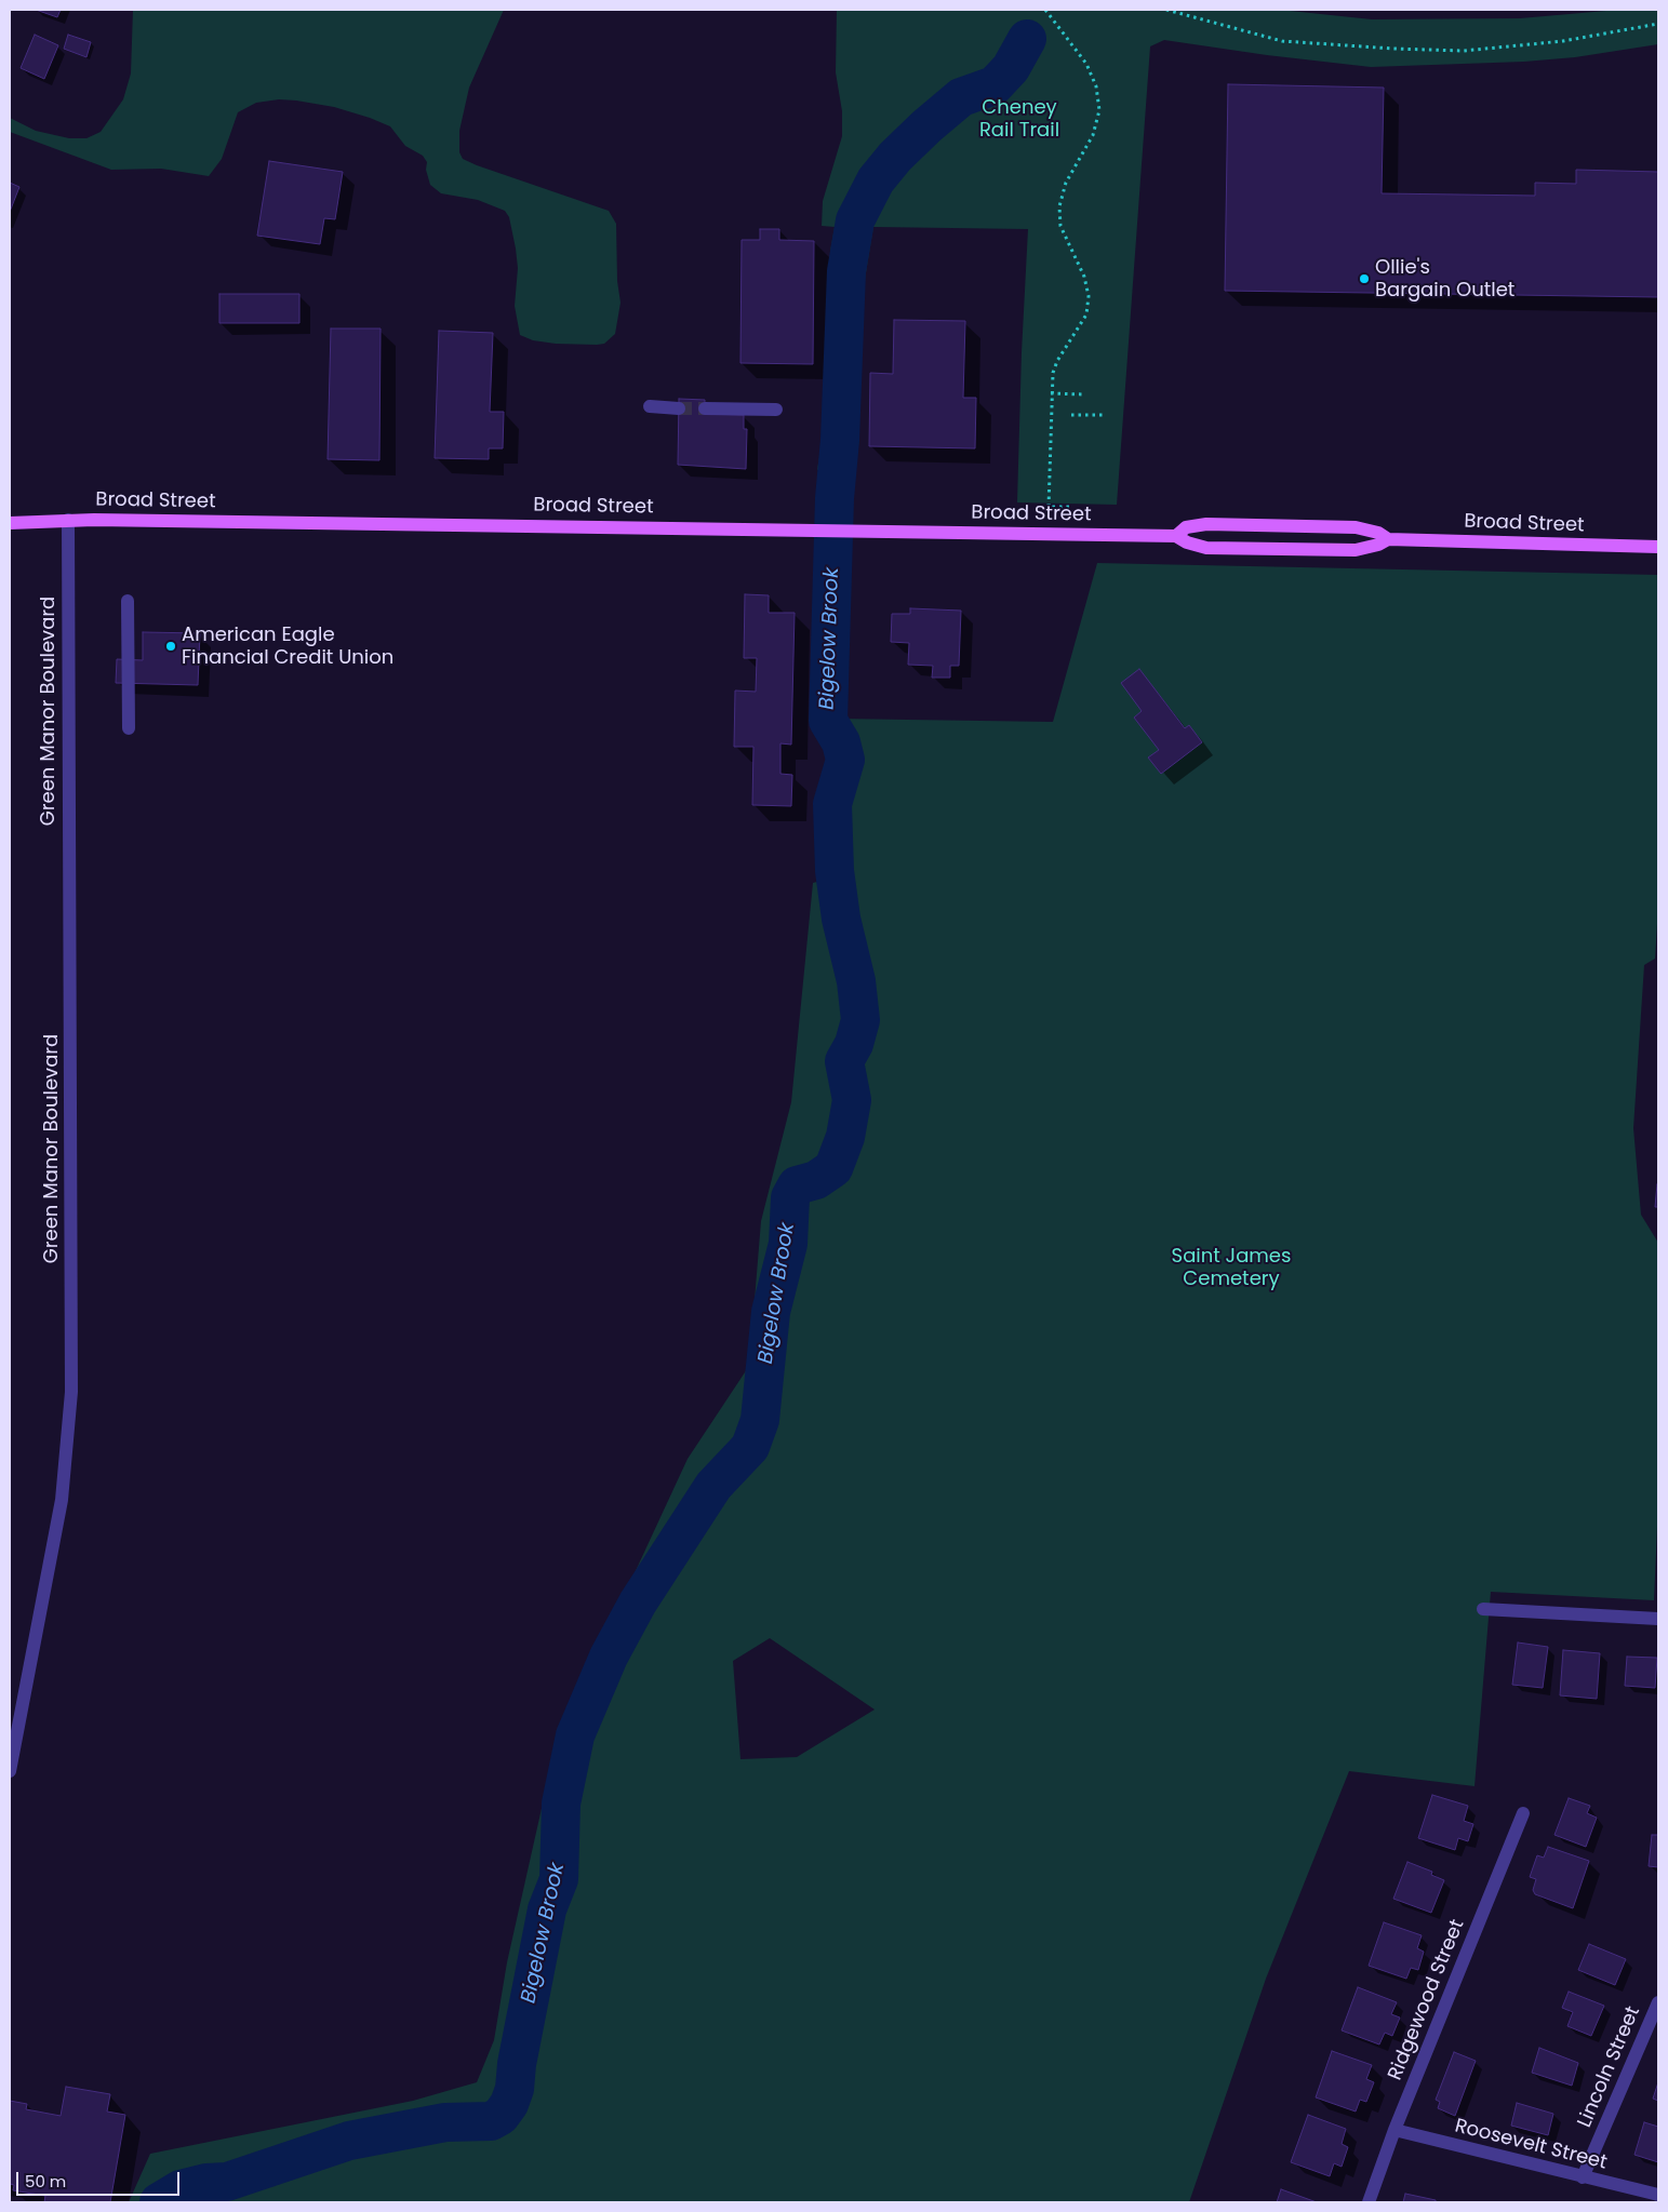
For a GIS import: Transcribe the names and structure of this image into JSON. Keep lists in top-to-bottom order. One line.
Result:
{"streets":{"main road":["Broad Street"],"street":["Green Manor Boulevard","Ridgewood Street","Lincoln Street","Roosevelt Street"]},"crossings":[["Broad Street","Green Manor Boulevard"],["Ridgewood Street","Roosevelt Street"],["Lincoln Street","Roosevelt Street"]],"water":["Bigelow Brook"],"parks":["Cheney Rail Trail","Saint James Cemetery"],"places":["Ollie's Bargain Outlet","American Eagle Financial Credit Union"],"scale_bar":"50 m"}
